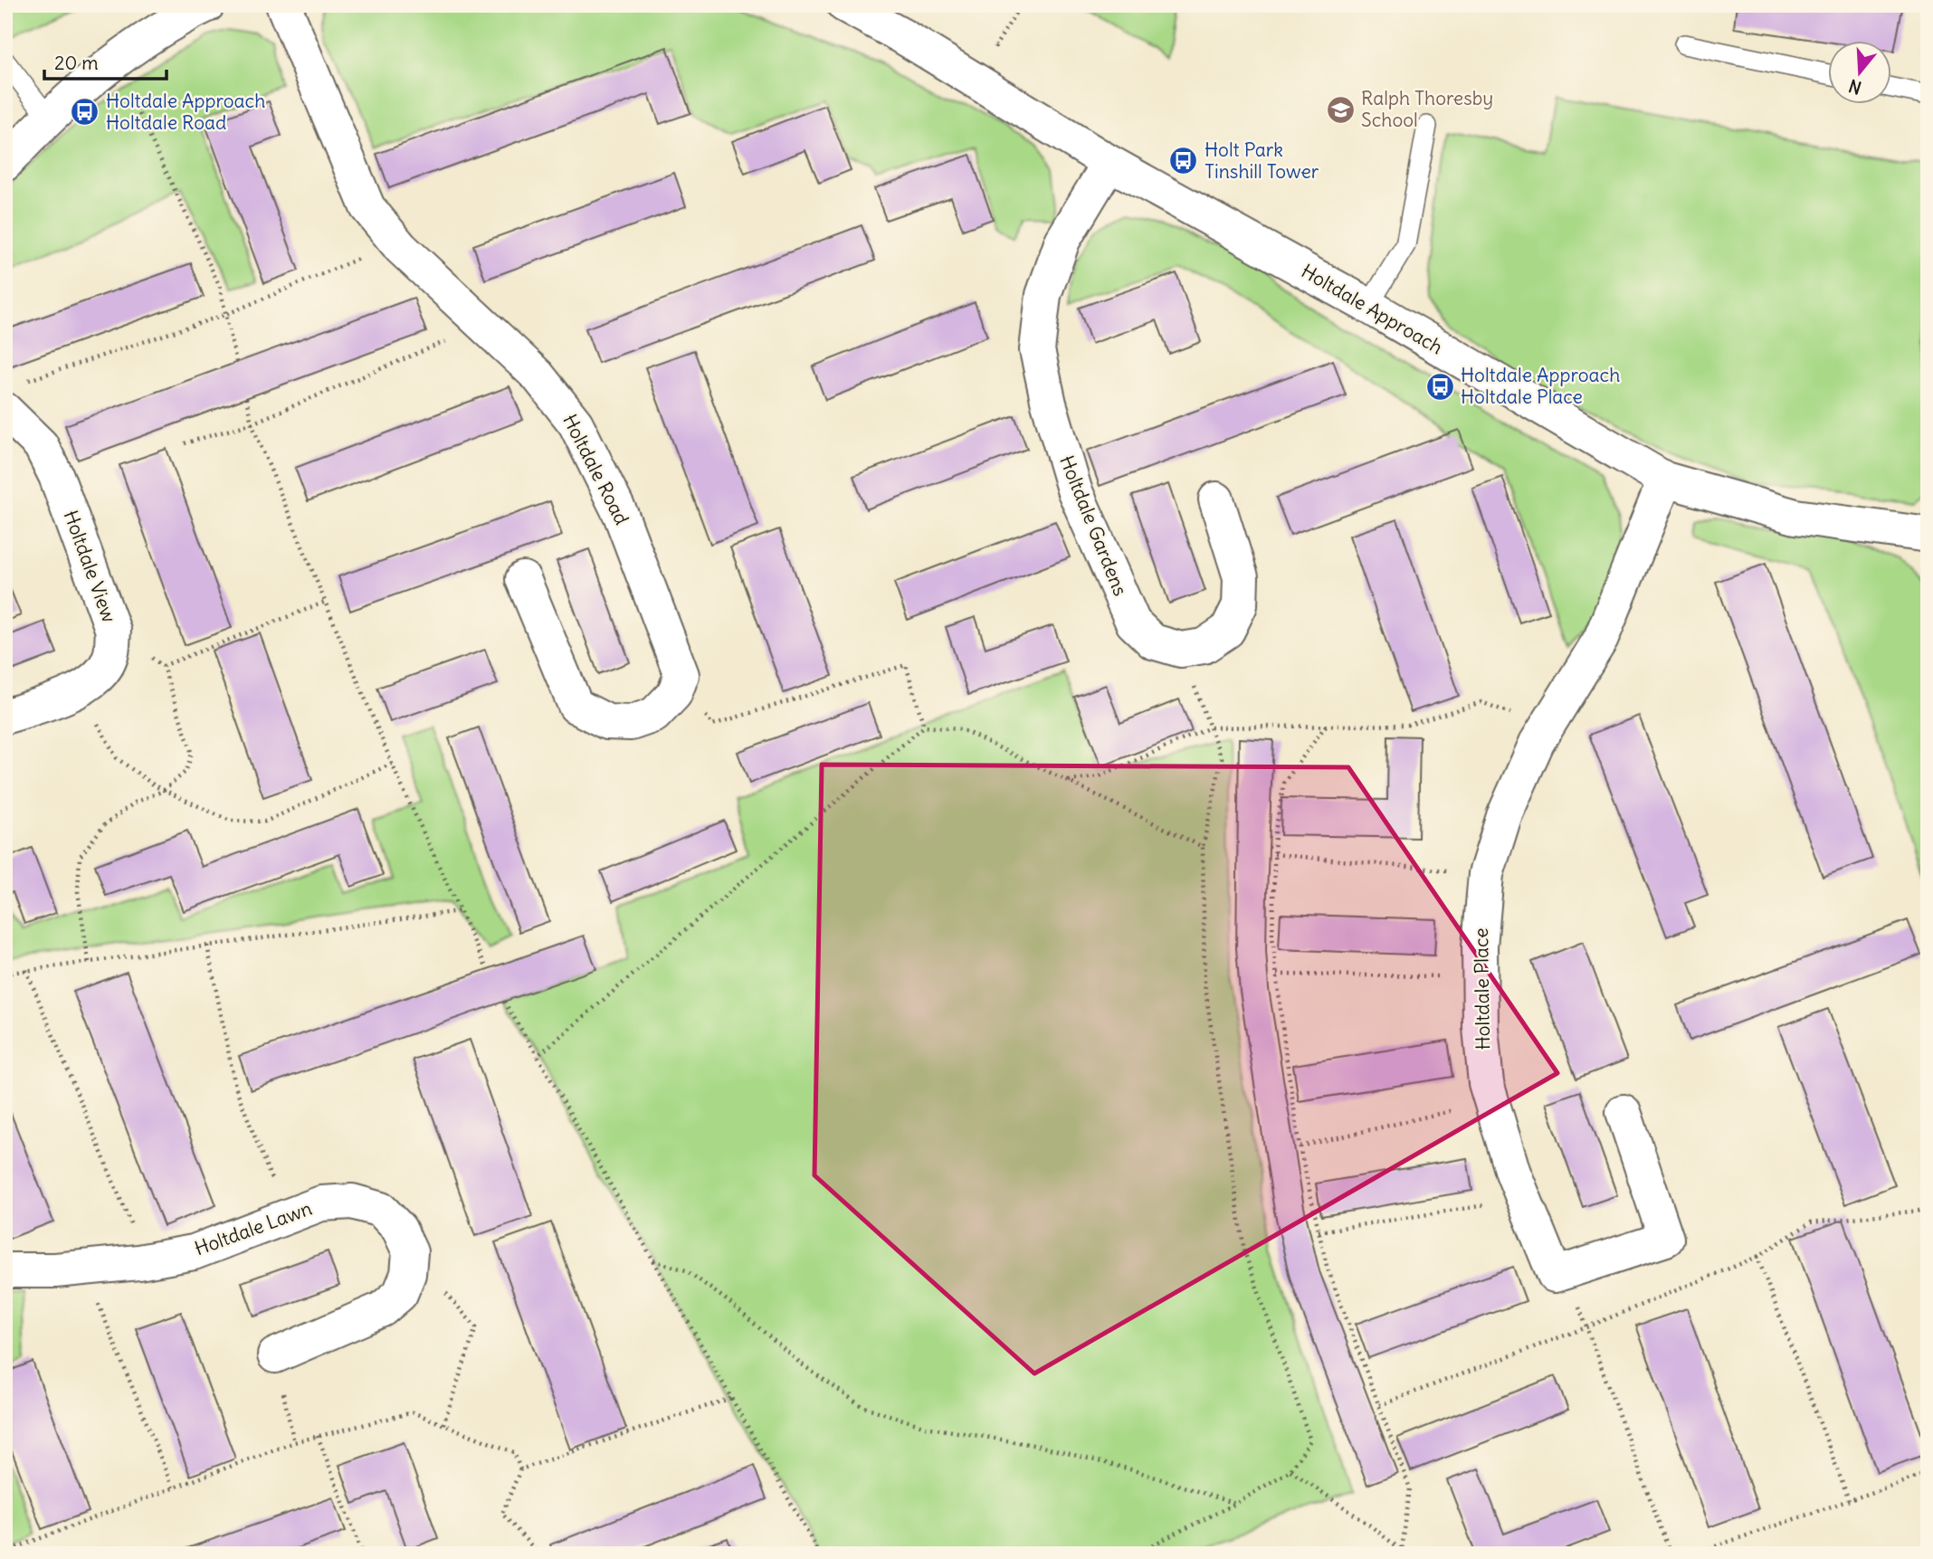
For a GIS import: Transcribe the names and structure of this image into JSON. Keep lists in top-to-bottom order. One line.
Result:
{"streets":{"street":["Holtdale Approach","Holtdale Road","Holtdale Gardens","Holtdale View","Holtdale Place","Holtdale Lawn"]},"crossings":[["Holtdale Approach","Holtdale Gardens"],["Holtdale Approach","Holtdale Place"]],"places":{"school or university":["Ralph Thoresby School"],"bus stop":["Holtdale Approach Holtdale Road","Holt Park Tinshill Tower","Holtdale Approach Holtdale Place"]},"scale_bar":"20 m","north":"bottom"}
